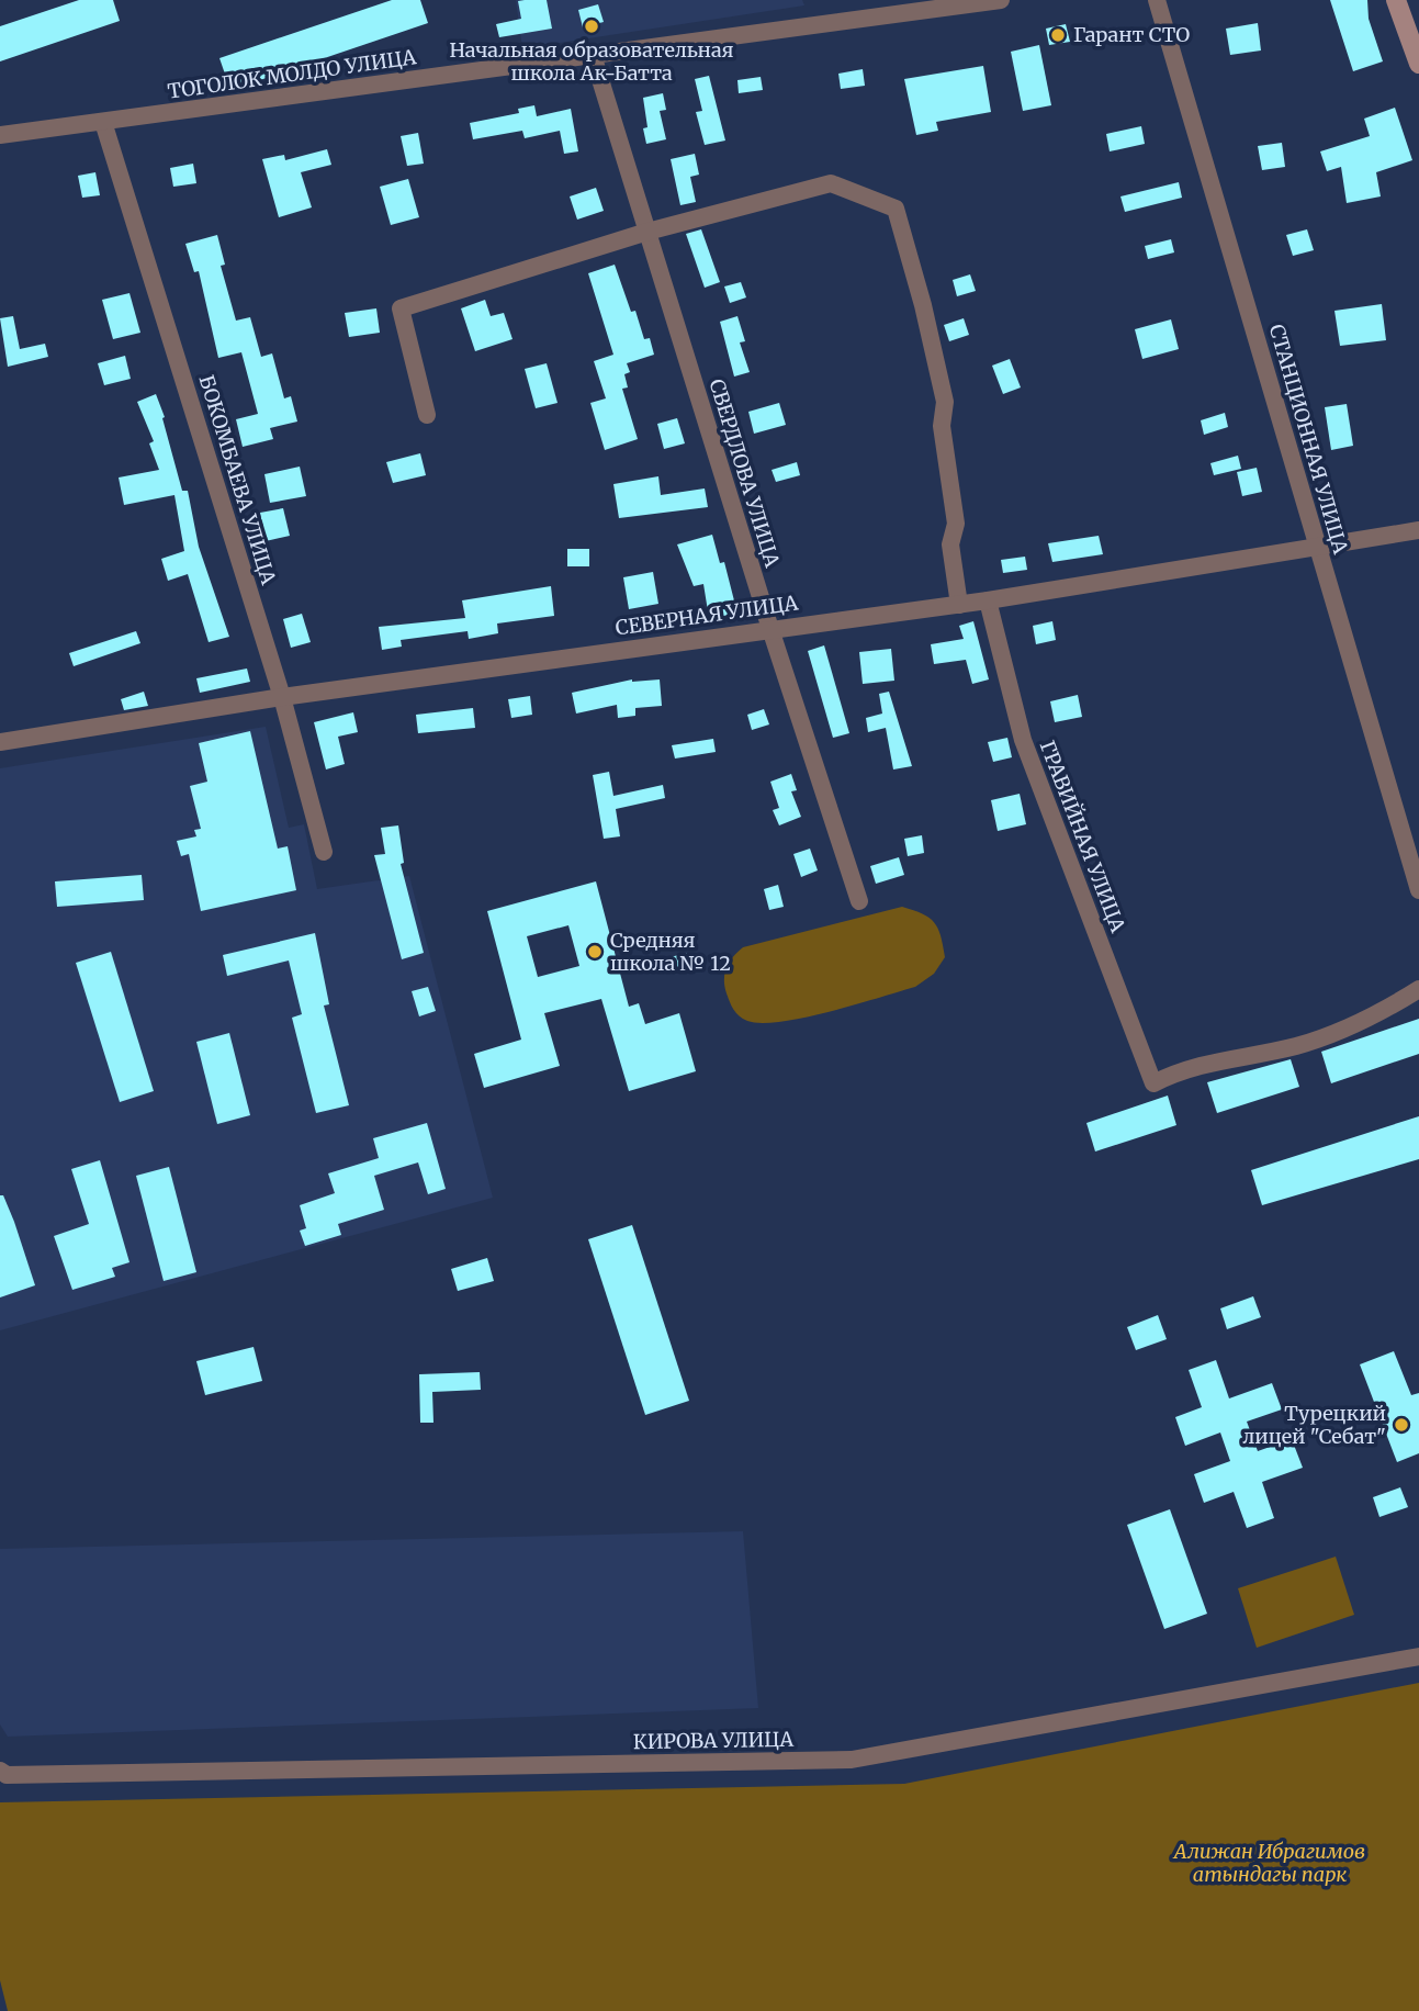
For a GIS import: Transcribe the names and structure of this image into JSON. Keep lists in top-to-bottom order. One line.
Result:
{"streets":{"street":["ТОГОЛОК МОЛДО УЛИЦА","СТАНЦИОННАЯ УЛИЦА","СВЕРДЛОВА УЛИЦА","БОКОМБАЕВА УЛИЦА","СЕВЕРНАЯ УЛИЦА","ГРАВИЙНАЯ УЛИЦА","КИРОВА УЛИЦА"]},"crossings":[["ТОГОЛОК МОЛДО УЛИЦА","СВЕРДЛОВА УЛИЦА"],["ТОГОЛОК МОЛДО УЛИЦА","БОКОМБАЕВА УЛИЦА"],["СТАНЦИОННАЯ УЛИЦА","СЕВЕРНАЯ УЛИЦА"],["СВЕРДЛОВА УЛИЦА","СЕВЕРНАЯ УЛИЦА"],["БОКОМБАЕВА УЛИЦА","СЕВЕРНАЯ УЛИЦА"],["СЕВЕРНАЯ УЛИЦА","ГРАВИЙНАЯ УЛИЦА"]],"parks":["Алижан Ибрагимов атындагы парк"],"places":["Начальная образовательная школа Ак-Батта","Гарант СТО","Средняя школа № 12","Турецкий лицей \"Себат\""]}
